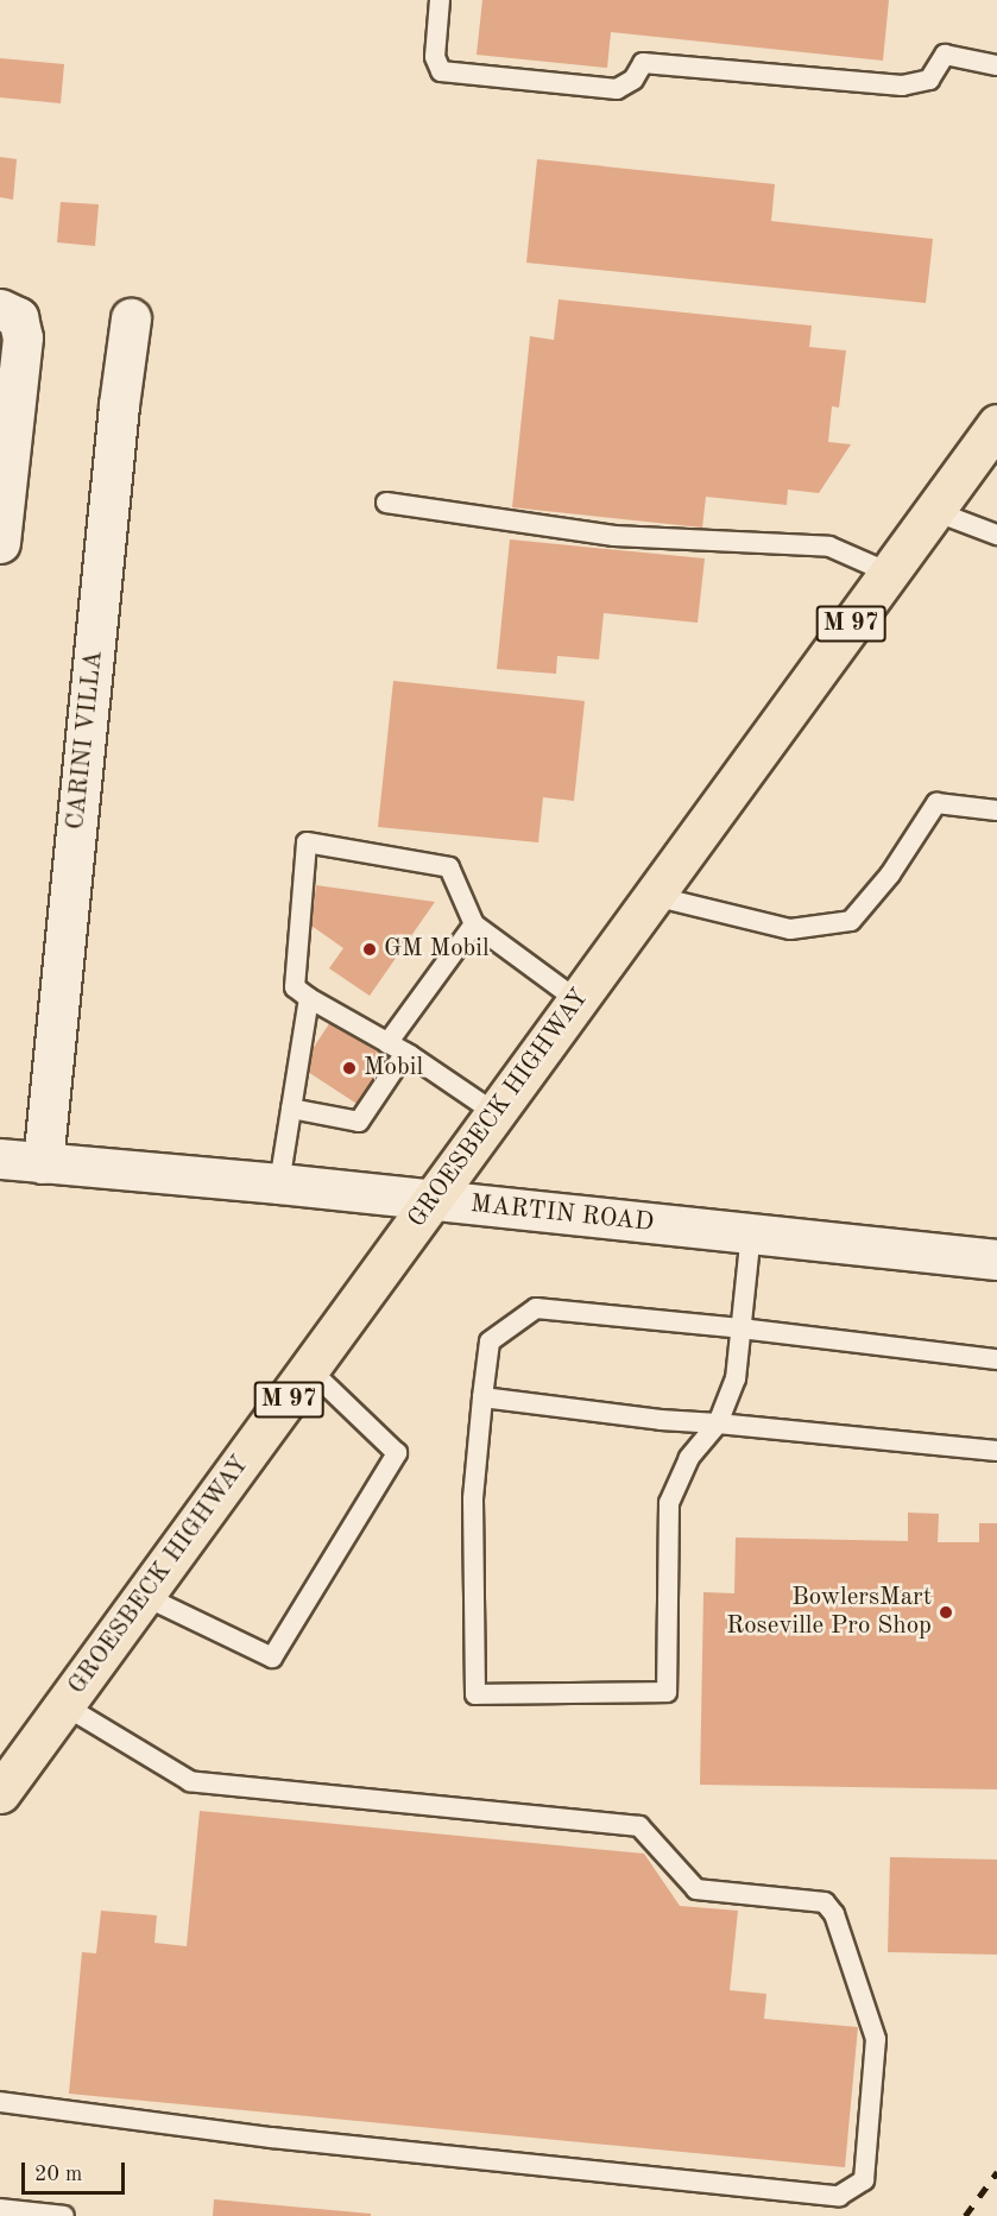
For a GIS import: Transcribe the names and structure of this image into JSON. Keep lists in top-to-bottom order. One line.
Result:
{"streets":{"main road":["M 97","GROESBECK HIGHWAY"],"street":["CARINI VILLA","MARTIN ROAD"]},"crossings":[["CARINI VILLA","MARTIN ROAD"],["GROESBECK HIGHWAY","MARTIN ROAD"]],"places":["GM Mobil","Mobil","BowlersMart Roseville Pro Shop"],"scale_bar":"20 m"}
